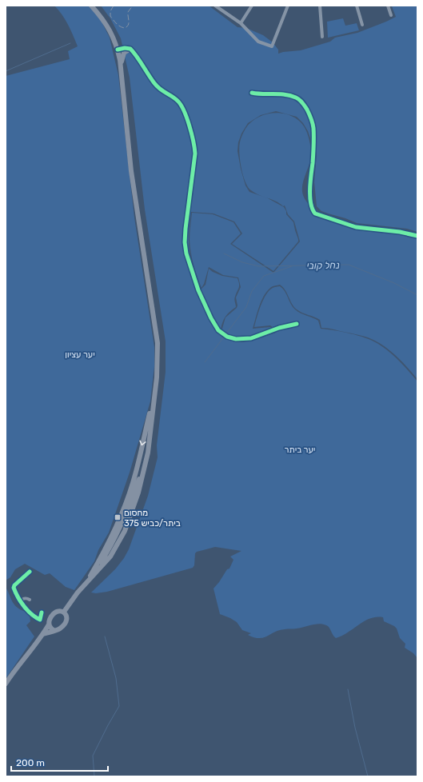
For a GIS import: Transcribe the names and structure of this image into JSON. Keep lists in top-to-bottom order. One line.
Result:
{"water":["נחל קובי"],"parks":["יער עציון","יער ביתר"],"places":{"transit":["מחסום ביתר/כביש 375"]},"scale_bar":"200 m"}
